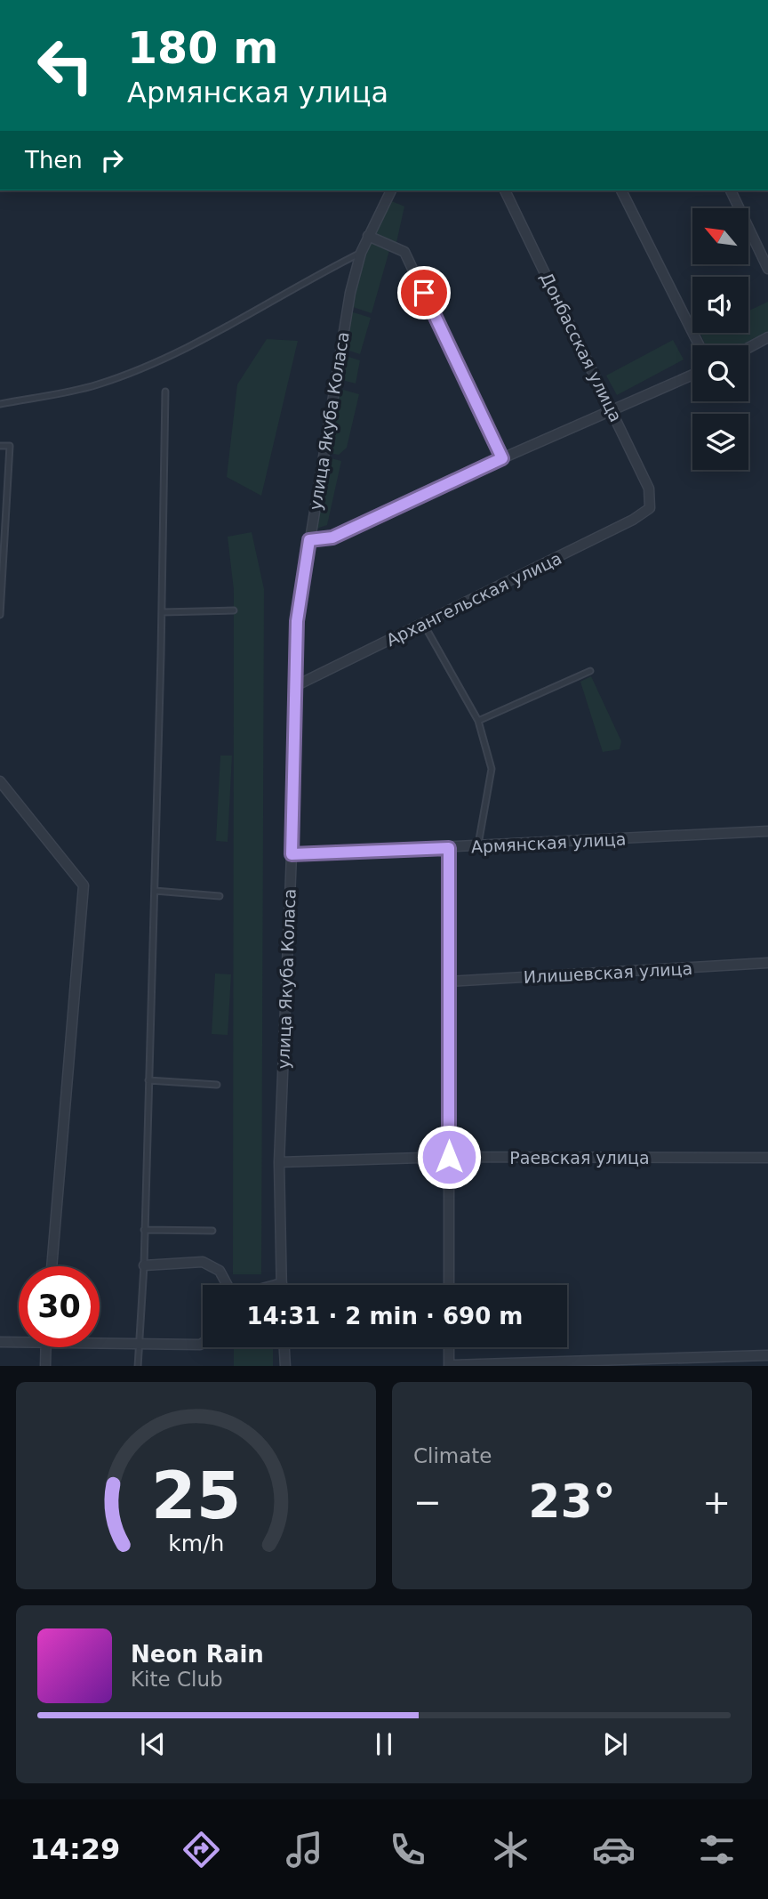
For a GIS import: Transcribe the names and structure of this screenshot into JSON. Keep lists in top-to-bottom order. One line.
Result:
{"streets":{"street":["Донбасская улица","улица Якуба Коласа","Архангельская улица","Армянская улица","Илишевская улица","Раевская улица"]},"crossings":[["Донбасская улица","Архангельская улица"],["улица Якуба Коласа","Архангельская улица"],["улица Якуба Коласа","Армянская улица"],["улица Якуба Коласа","Раевская улица"]],"north":"top left","page":{"turn":["180 m","Армянская улица"],"then":"Then","limit":"30","trip":"14:31 · 2 min · 690 m","tile":"Climate","heat":["−","23°","+"],"song":["Neon Rain","Kite Club"],"tabs":"14:29","gauge":["25","km/h"]}}
